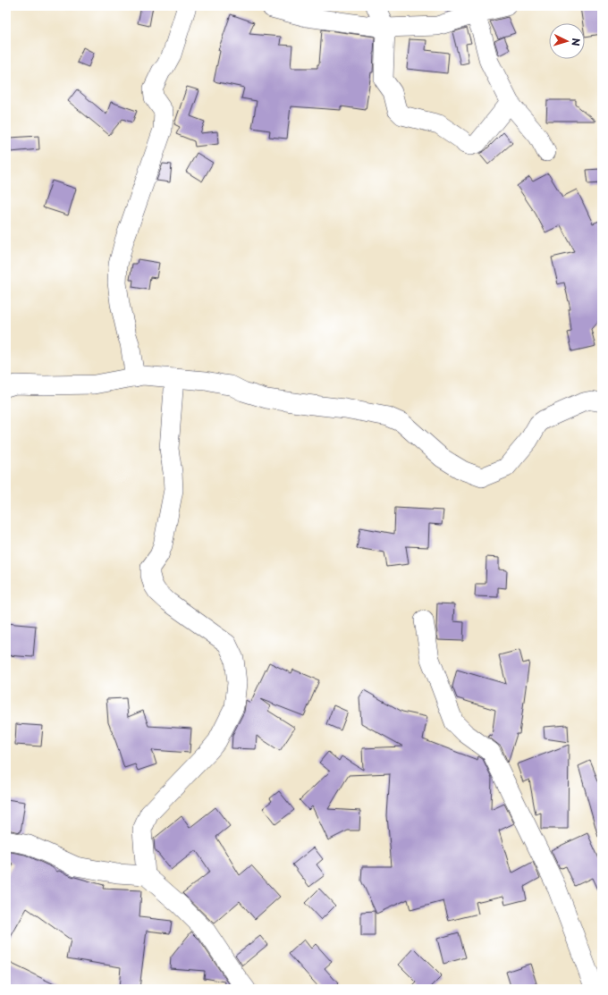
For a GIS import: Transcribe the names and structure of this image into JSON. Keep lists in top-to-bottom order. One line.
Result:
{"north":"right"}
